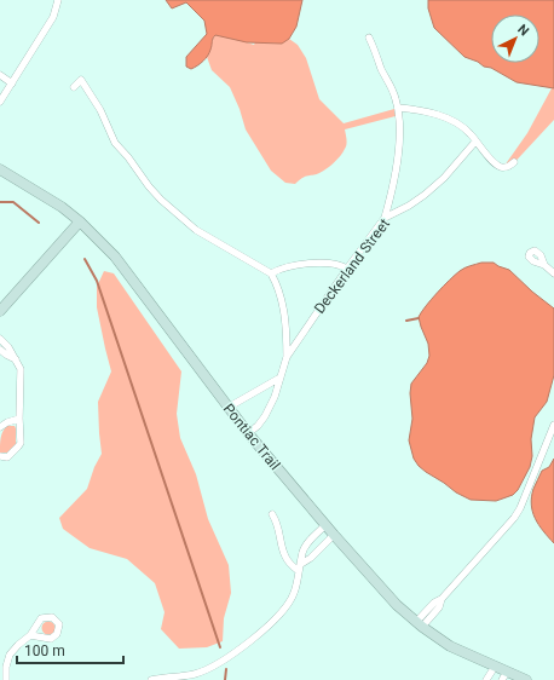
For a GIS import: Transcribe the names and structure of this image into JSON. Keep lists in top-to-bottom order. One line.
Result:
{"streets":{"main road":["Pontiac Trail"],"street":["Deckerland Street"]},"crossings":[["Deckerland Street","Pontiac Trail"]],"scale_bar":"100 m","north":"top right"}
